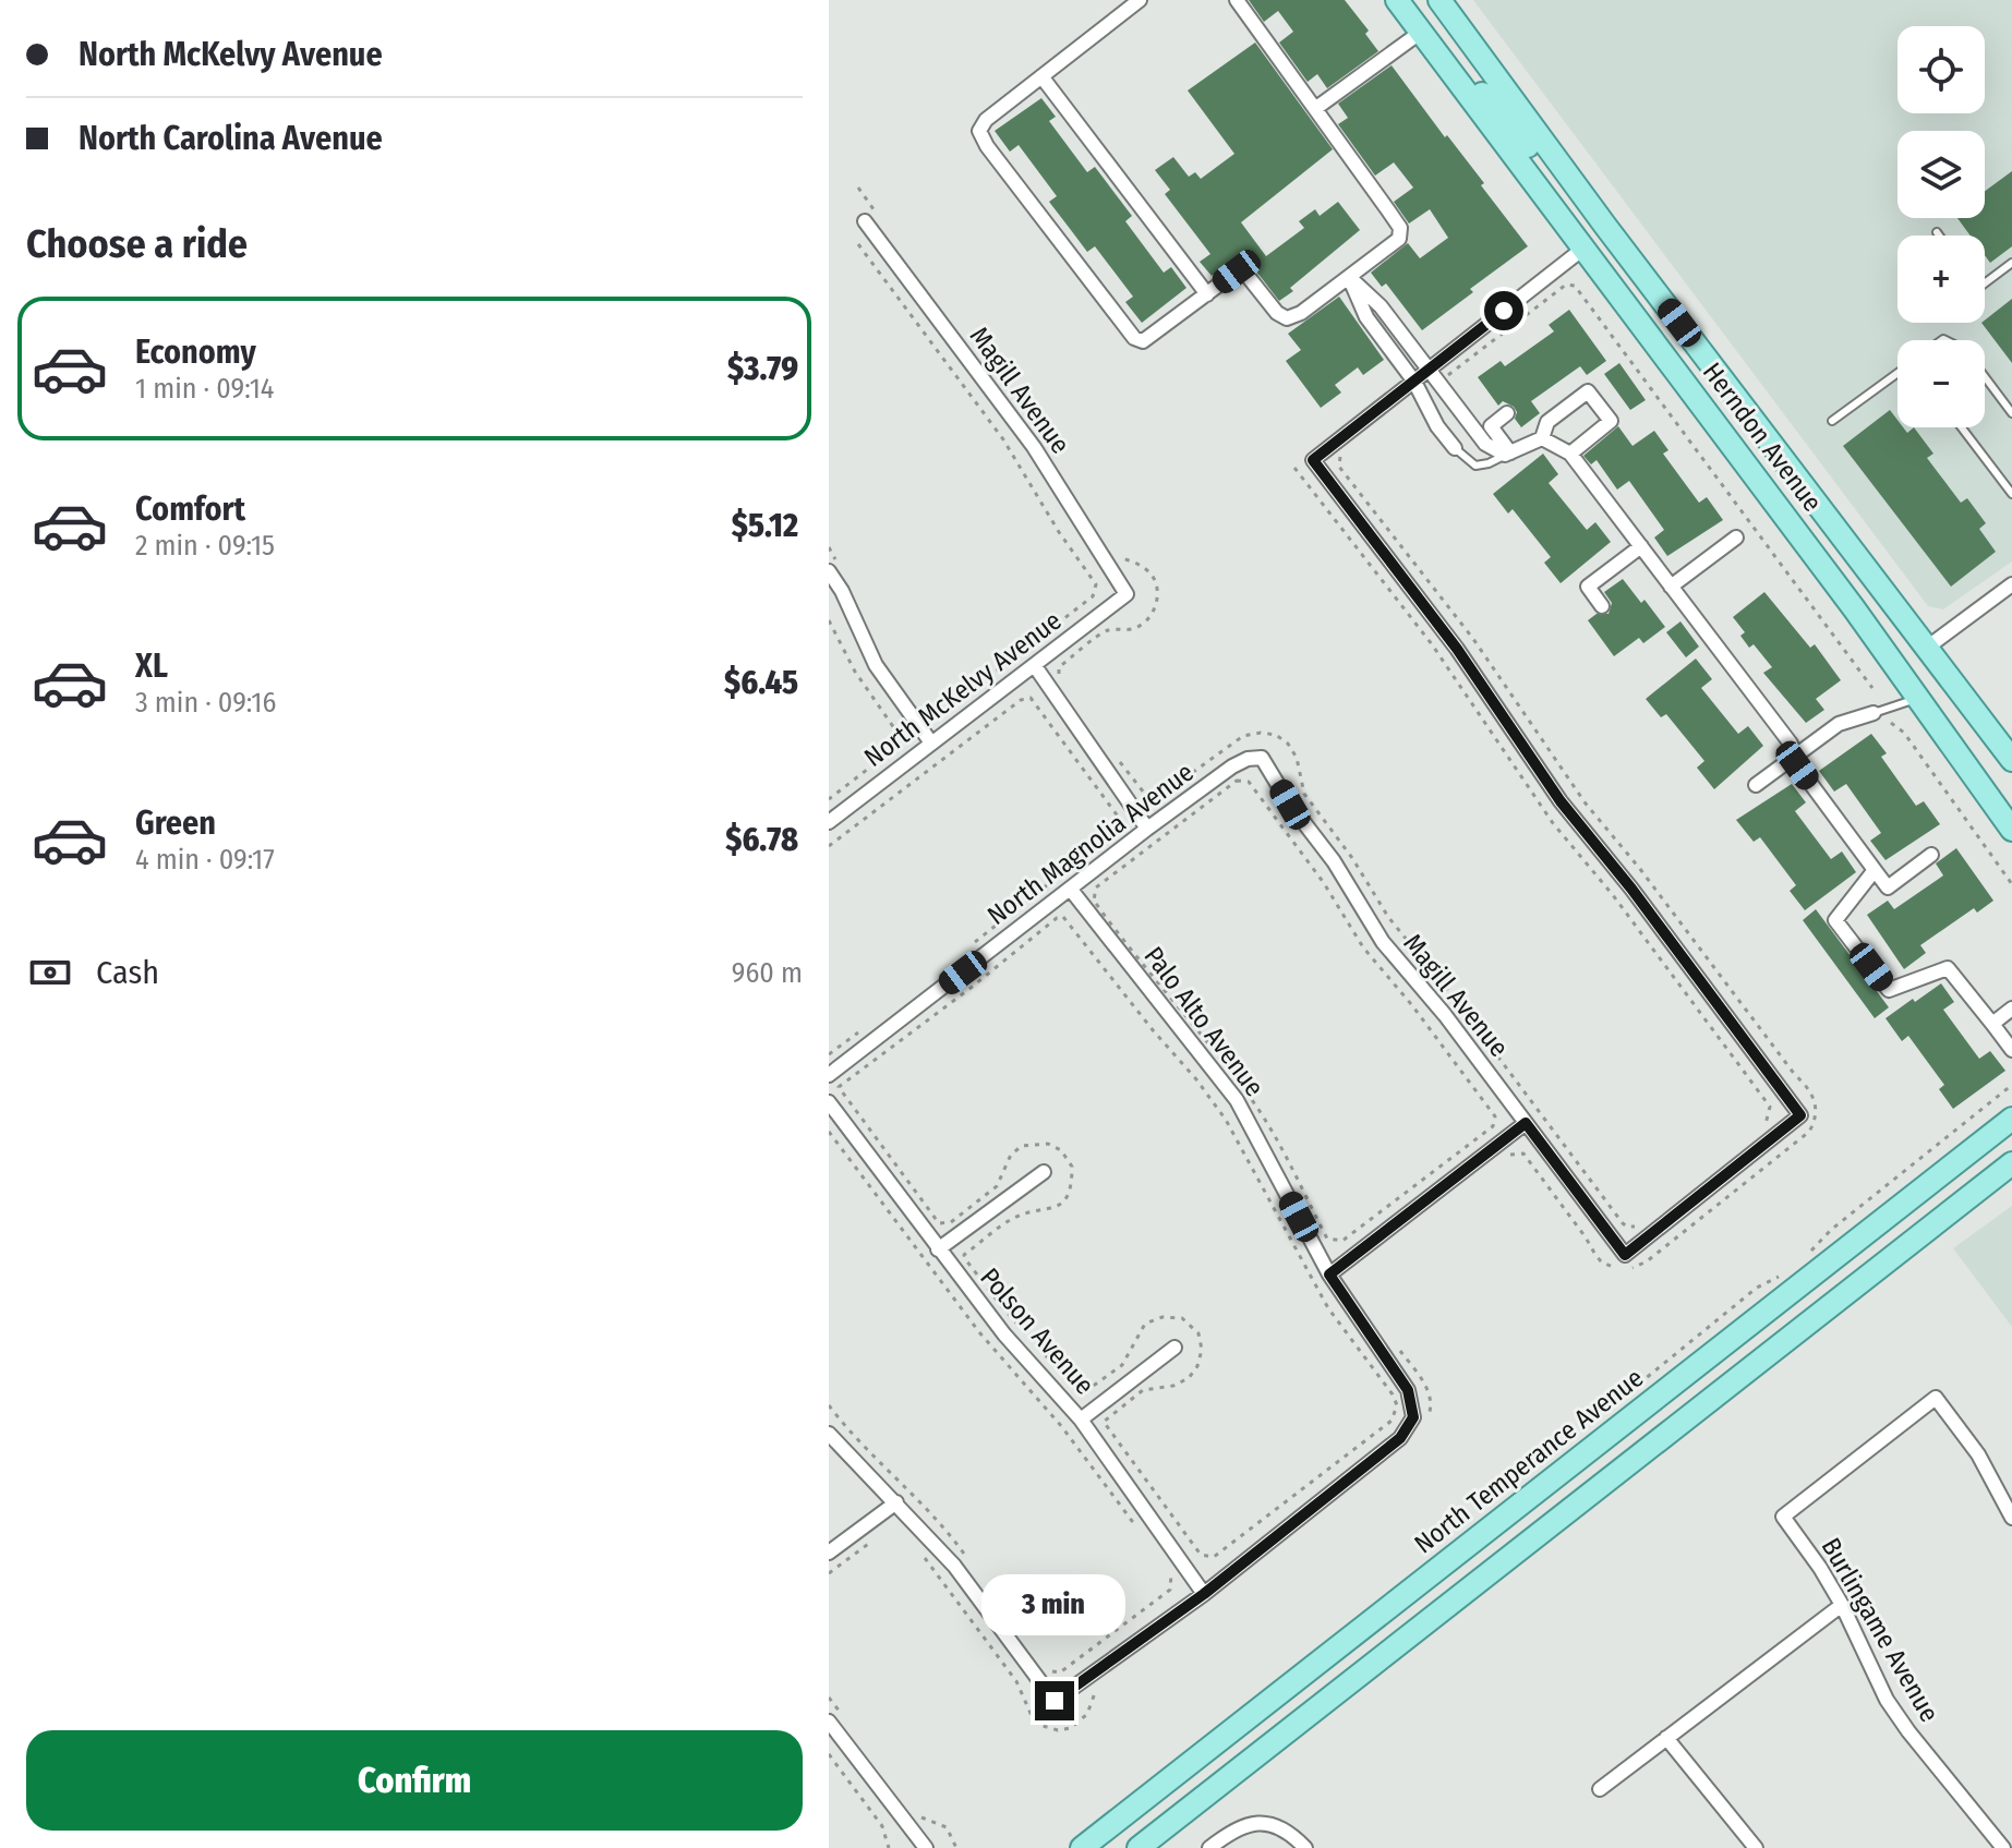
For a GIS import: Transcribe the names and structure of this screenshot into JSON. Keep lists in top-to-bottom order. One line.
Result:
{"streets":{"main road":["Herndon Avenue","North Temperance Avenue"],"street":["Magill Avenue","North McKelvy Avenue","North Magnolia Avenue","Palo Alto Avenue","Polson Avenue","Burlingame Avenue"]},"crossings":[["Magill Avenue","North McKelvy Avenue"],["Magill Avenue","North Magnolia Avenue"],["North Magnolia Avenue","Palo Alto Avenue"],["Palo Alto Avenue","Polson Avenue"]],"page":{"banner":["North McKelvy Avenue","North Carolina Avenue"],"map_buttons":["+","−"],"heading":"Choose a ride","list":[{"name":"Economy","note":"1 min · 09:14","value":"$3.79"},{"name":"Comfort","note":"2 min · 09:15","value":"$5.12"},{"name":"XL","note":"3 min · 09:16","value":"$6.45"},{"name":"Green","note":"4 min · 09:17","value":"$6.78"}],"pay":["Cash","960 m"],"bubble":"3 min","buttons":"Confirm"}}
